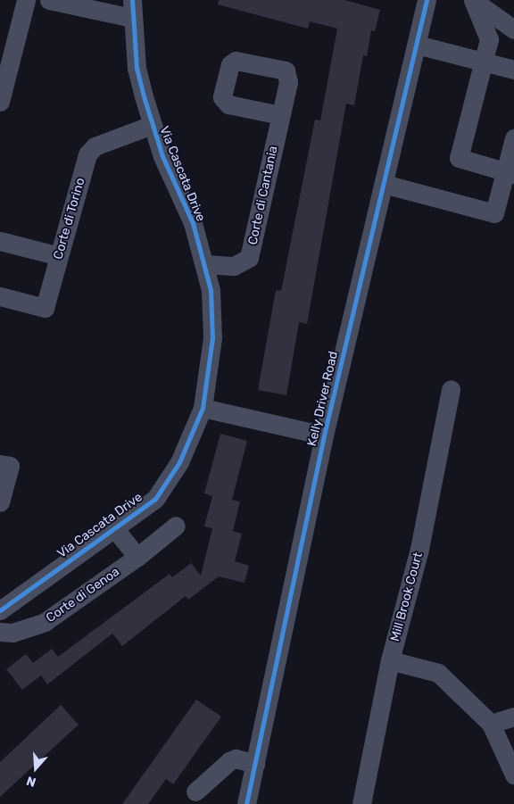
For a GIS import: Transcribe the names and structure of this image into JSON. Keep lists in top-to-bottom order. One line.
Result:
{"streets":{"street":["Via Cascata Drive","Corte di Cantania","Corte di Torino","Kelly Driver Road","Corte di Genoa","Mill Brook Court"]},"crossings":[["Via Cascata Drive","Corte di Cantania"],["Via Cascata Drive","Corte di Torino"]],"north":"bottom"}
